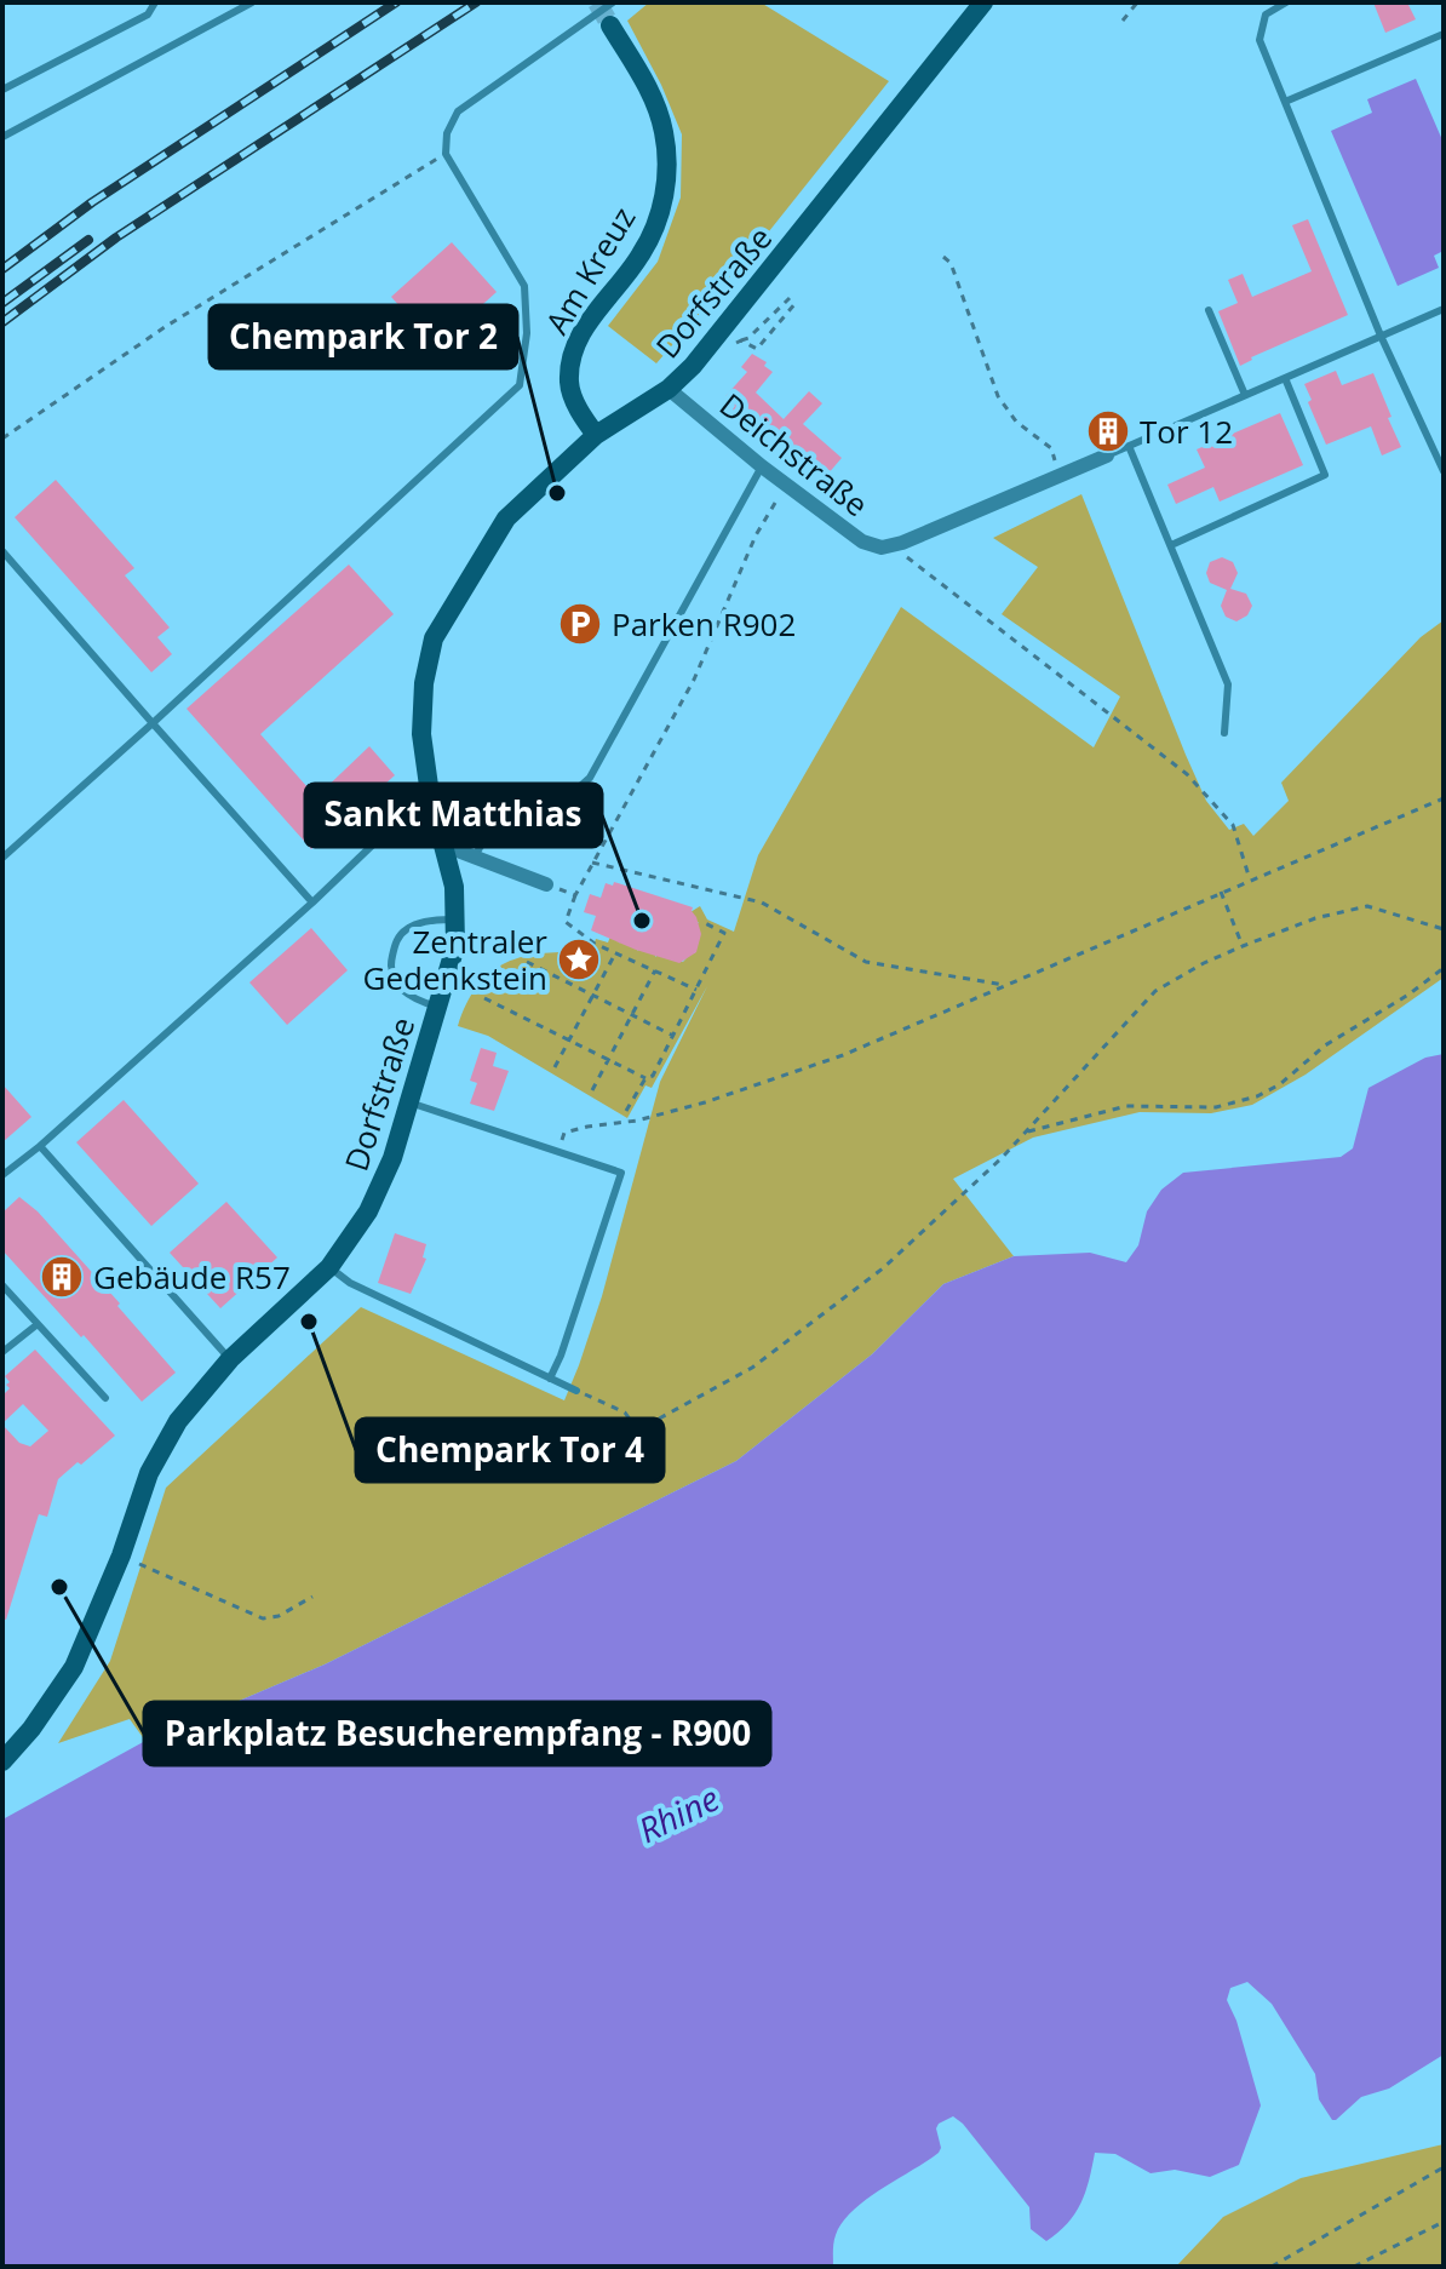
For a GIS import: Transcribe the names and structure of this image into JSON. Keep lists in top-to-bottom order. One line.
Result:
{"streets":{"street":["Am Kreuz","Dorfstraße","Deichstraße"]},"crossings":[["Am Kreuz","Dorfstraße"],["Dorfstraße","Deichstraße"]],"water":["Rhine"],"places":{"building":["Tor 12","Gebäude R57"],"other":["Chempark Tor 2","Sankt Matthias","Chempark Tor 4","Parkplatz Besucherempfang - R900"],"parking":["Parken R902"],"place":["Zentraler Gedenkstein"]}}
